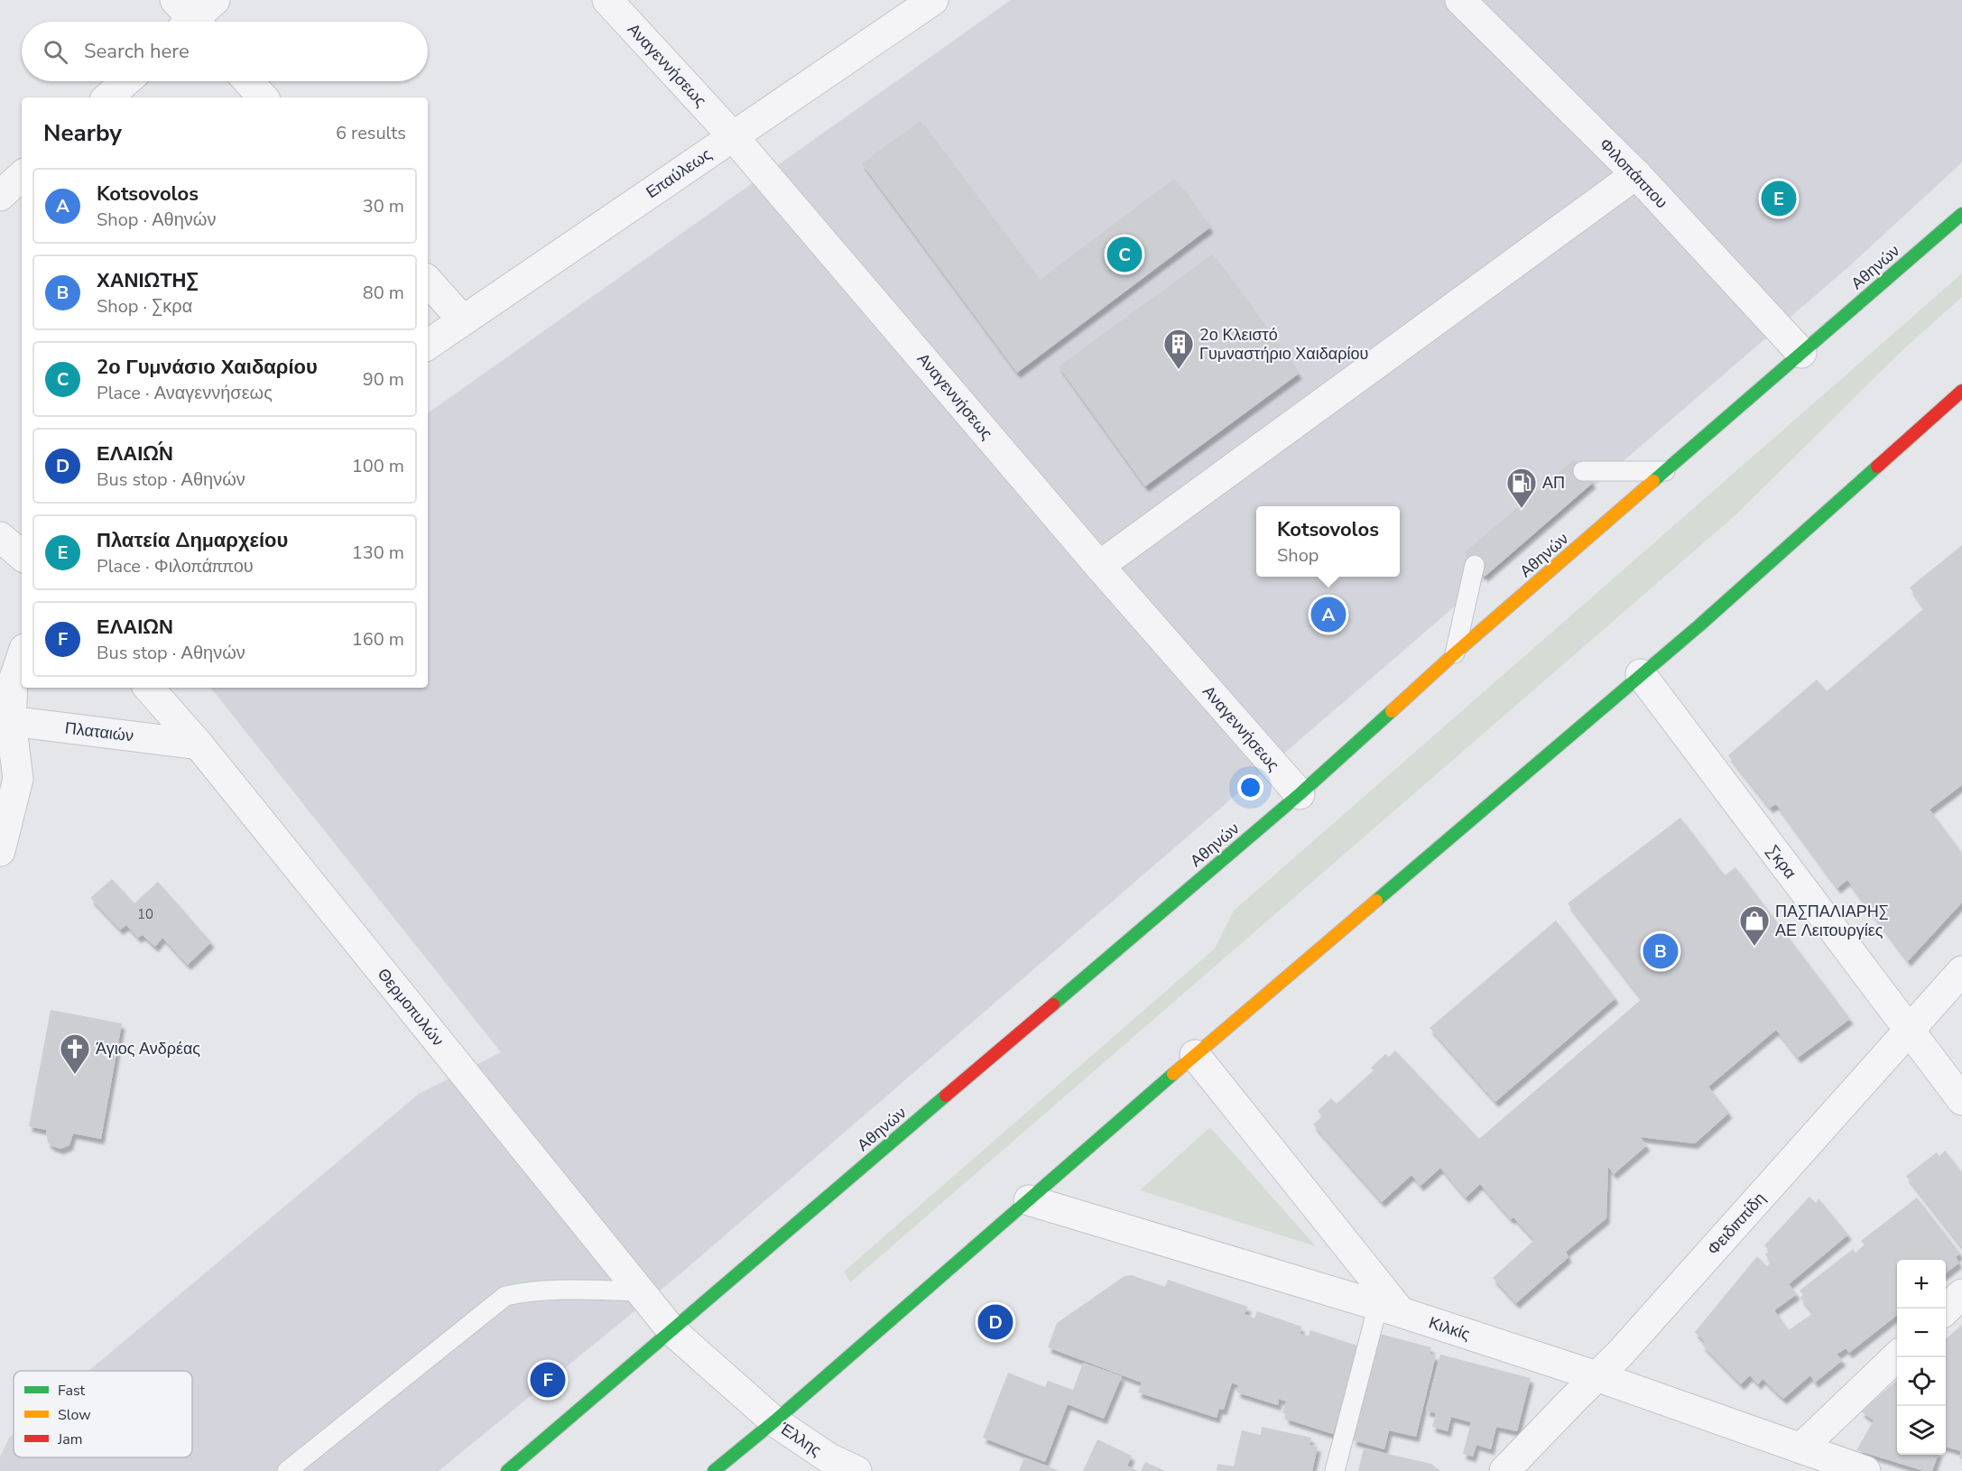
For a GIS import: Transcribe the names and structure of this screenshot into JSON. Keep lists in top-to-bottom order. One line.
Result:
{"streets":{"highway":["Αθηνών"],"street":["Αναγεννήσεως","Επαύλεως","Φιλοπάππου","Πλαταιών","Σκρα","Θερμοπυλών","Φειδιππίδη","Κιλκίς","Έλλης"]},"crossings":[["Αναγεννήσεως","Επαύλεως"],["Αναγεννήσεως","Αθηνών"],["Φιλοπάππου","Αθηνών"],["Αθηνών","Θερμοπυλών"],["Αθηνών","Έλλης"],["Πλαταιών","Θερμοπυλών"],["Σκρα","Φειδιππίδη"],["Θερμοπυλών","Έλλης"],["Φειδιππίδη","Κιλκίς"]],"places":{"building":["2ο Κλειστό Γυμναστήριο Χαιδαρίου"],"fuel station":["ΑΠ"],"shop":["ΠΑΣΠΑΛΙΑΡΗΣ ΑΕ Λειτουργίες"],"church":["Άγιος Ανδρέας"]},"house_numbers":["10"],"legend":["Fast","Slow","Jam"],"page":{"search":"Search here","heading":["Nearby","6 results"],"list":[{"mark":"A","name":"Kotsovolos","note":"Shop · Αθηνών","value":"30 m"},{"mark":"B","name":"ΧΑΝΙΩΤΗΣ","note":"Shop · Σκρα","value":"80 m"},{"mark":"C","name":"2ο Γυμνάσιο Χαιδαρίου","note":"Place · Αναγεννήσεως","value":"90 m"},{"mark":"D","name":"ΕΛΑΙΏΝ","note":"Bus stop · Αθηνών","value":"100 m"},{"mark":"E","name":"Πλατεία Δημαρχείου","note":"Place · Φιλοπάππου","value":"130 m"},{"mark":"F","name":"ΕΛΑΙΩΝ","note":"Bus stop · Αθηνών","value":"160 m"}],"pins":["E","C","A","B","D","F"],"popup":["Kotsovolos","Shop"],"map_buttons":["+","−"]}}
